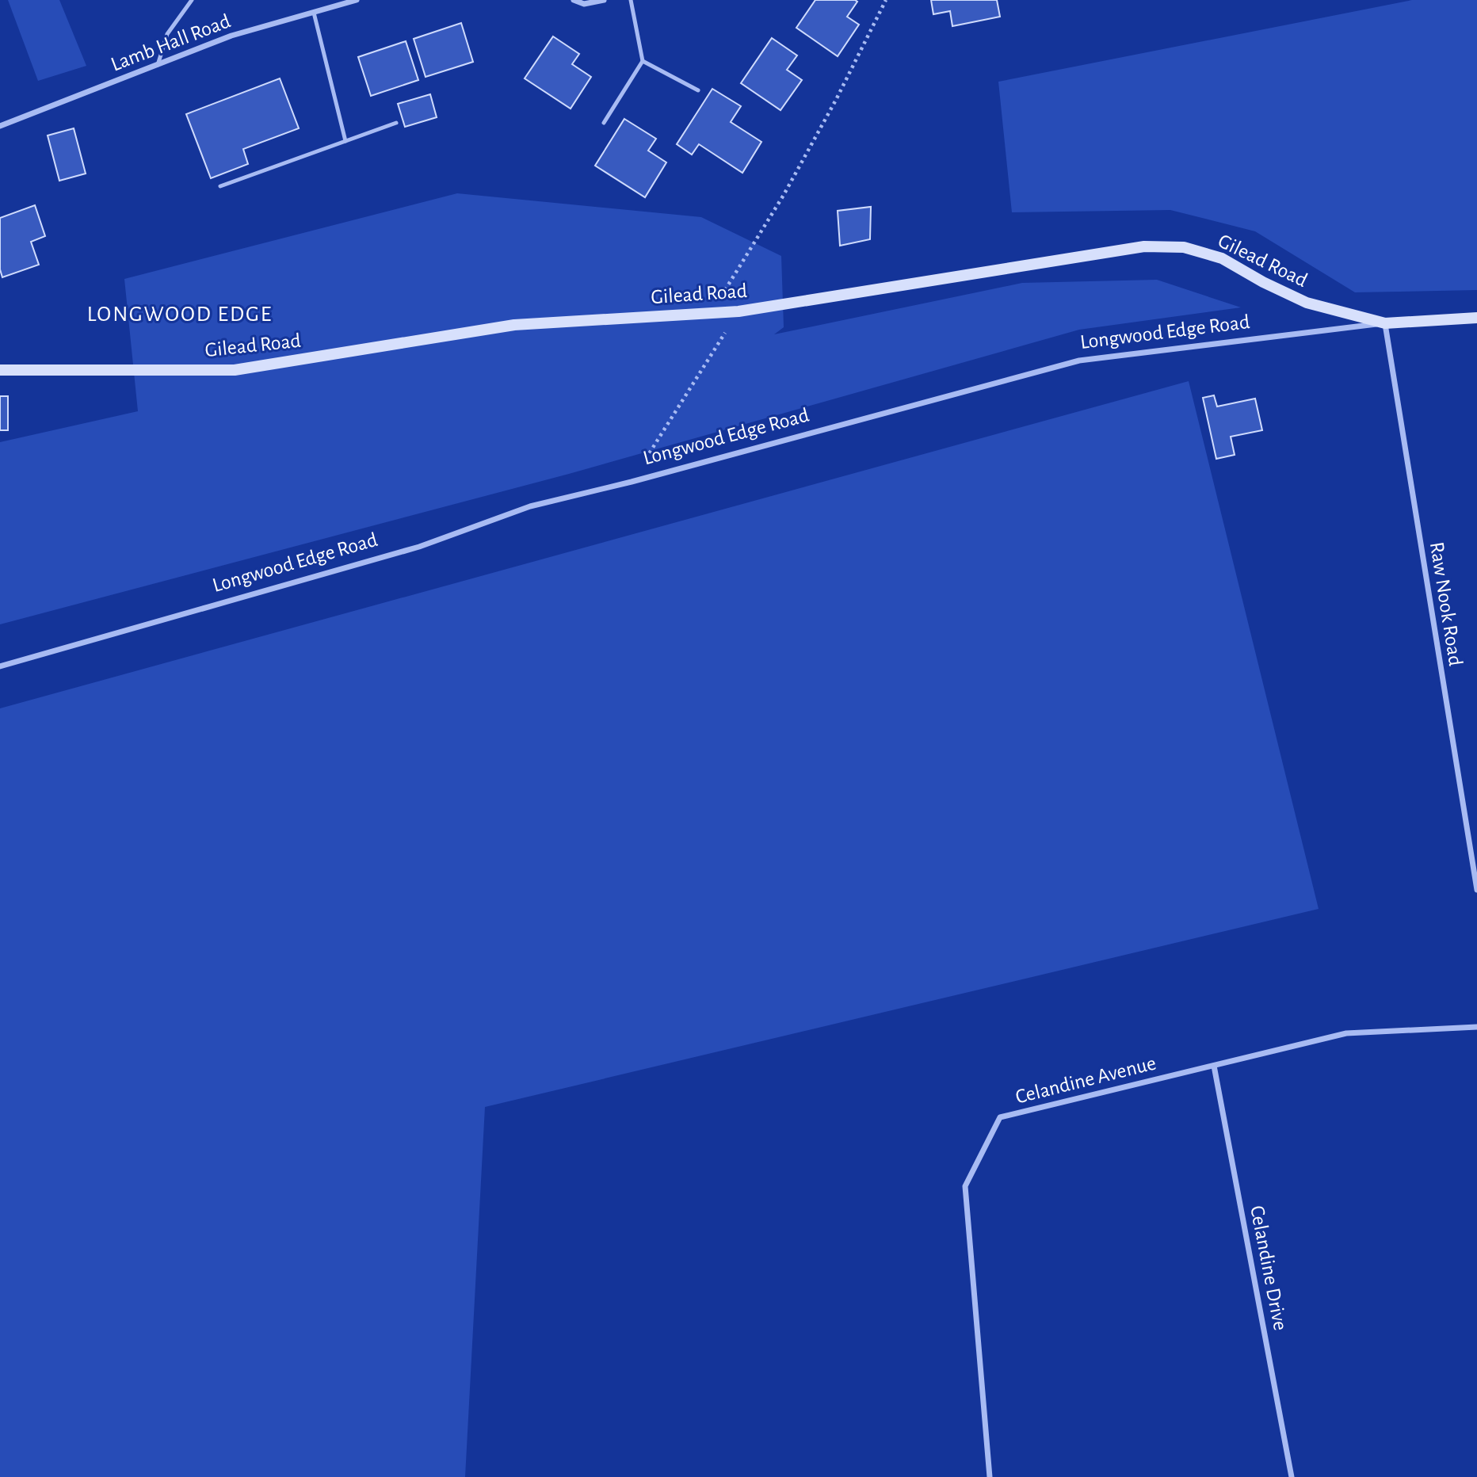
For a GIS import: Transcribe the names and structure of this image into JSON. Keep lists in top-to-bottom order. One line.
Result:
{"streets":{"street":["Lamb Hall Road","Gilead Road","Longwood Edge Road","Raw Nook Road","Celandine Avenue","Celandine Drive"]},"crossings":[["Gilead Road","Longwood Edge Road"],["Gilead Road","Raw Nook Road"],["Longwood Edge Road","Raw Nook Road"],["Celandine Avenue","Celandine Drive"]],"districts":["LONGWOOD EDGE"]}
